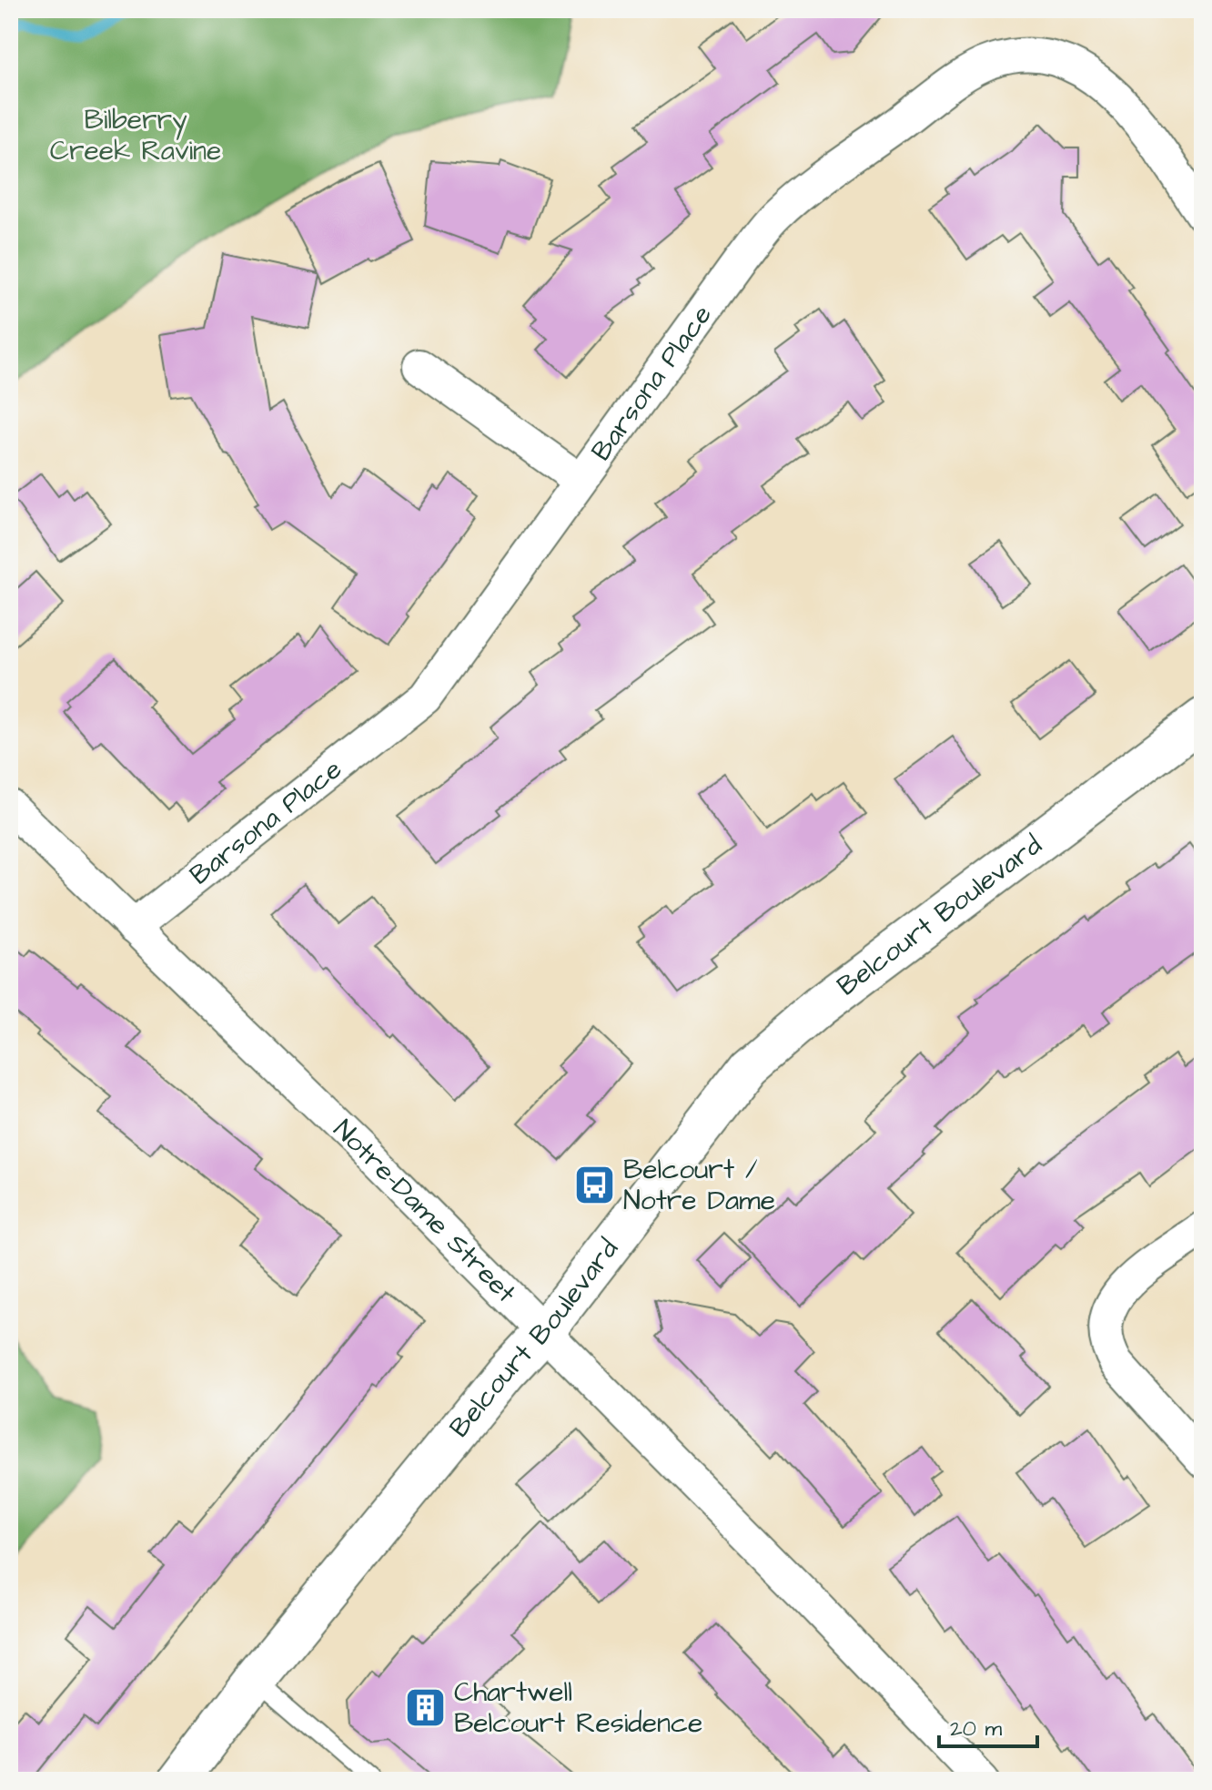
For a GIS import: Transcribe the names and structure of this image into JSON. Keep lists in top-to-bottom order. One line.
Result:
{"streets":{"street":["Barsona Place","Belcourt Boulevard","Notre-Dame Street"]},"crossings":[["Barsona Place","Notre-Dame Street"],["Belcourt Boulevard","Notre-Dame Street"]],"parks":["Bilberry Creek Ravine"],"places":{"bus stop":["Belcourt / Notre Dame"],"building":["Chartwell Belcourt Residence"]},"scale_bar":"20 m"}
